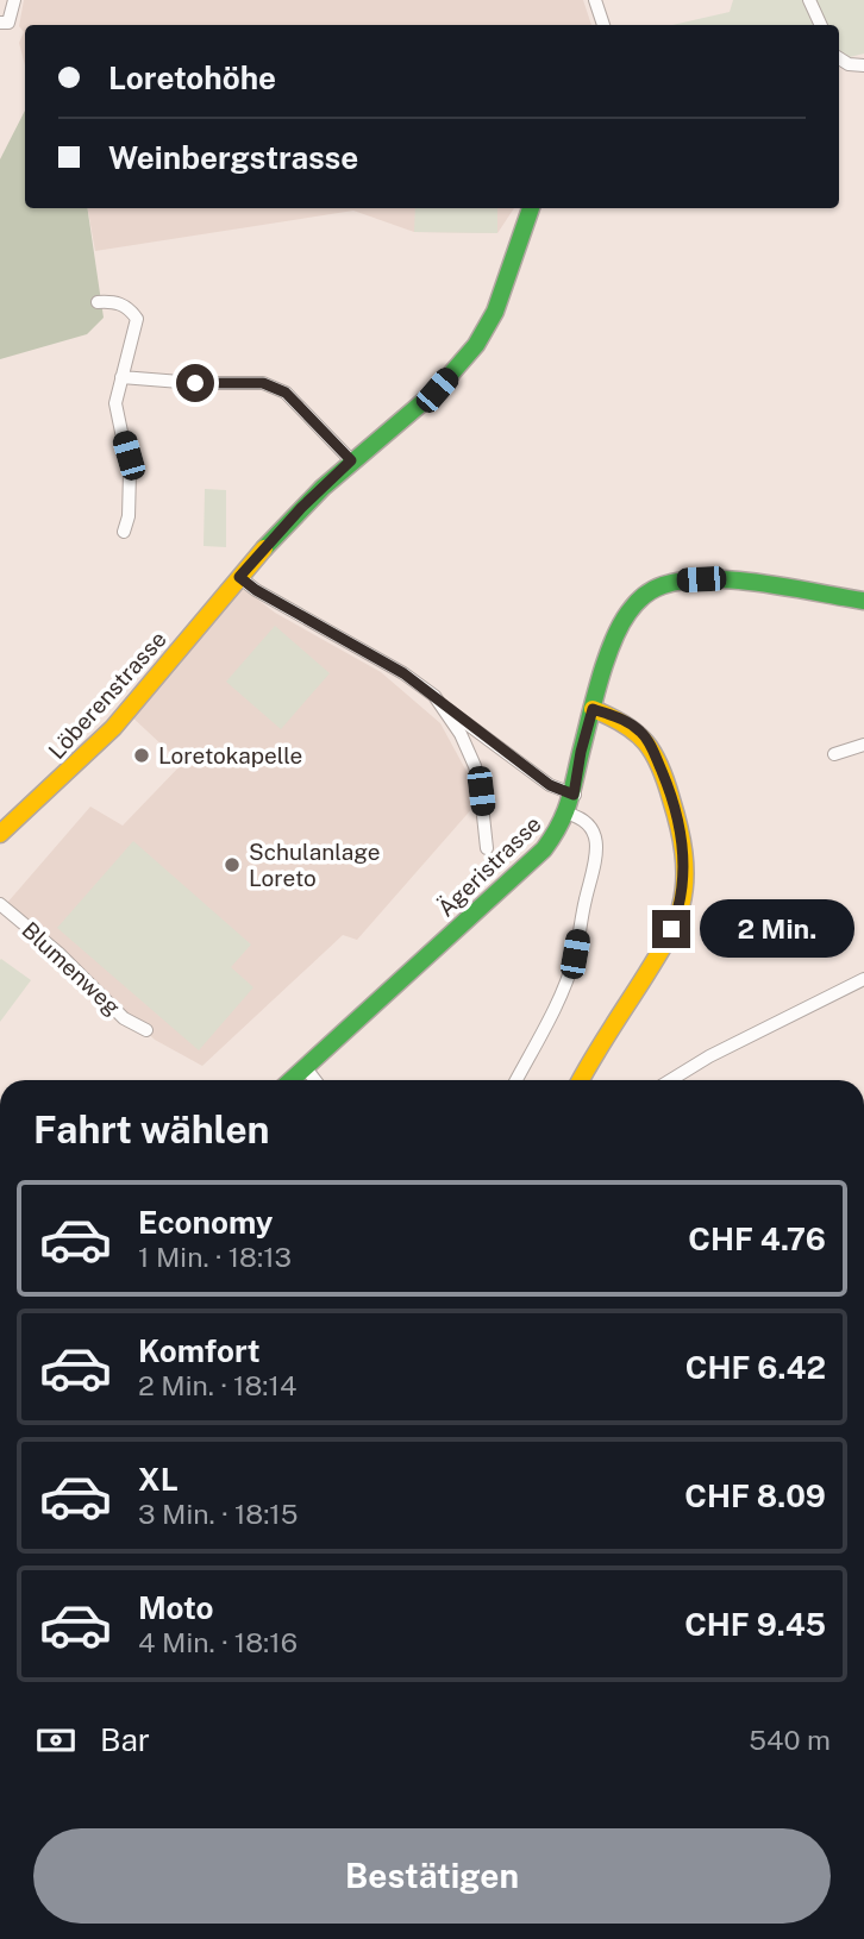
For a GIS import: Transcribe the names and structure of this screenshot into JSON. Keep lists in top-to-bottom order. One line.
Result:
{"streets":{"street":["Löberenstrasse","Ägeristrasse","Blumenweg"]},"places":["Loretokapelle","Schulanlage Loreto"],"page":{"banner":["Loretohöhe","Weinbergstrasse"],"bubble":"2 Min.","heading":"Fahrt wählen","list":[{"name":"Economy","note":"1 Min. · 18:13","value":"CHF 4.76"},{"name":"Komfort","note":"2 Min. · 18:14","value":"CHF 6.42"},{"name":"XL","note":"3 Min. · 18:15","value":"CHF 8.09"},{"name":"Moto","note":"4 Min. · 18:16","value":"CHF 9.45"}],"pay":["Bar","540 m"],"buttons":"Bestätigen"}}
